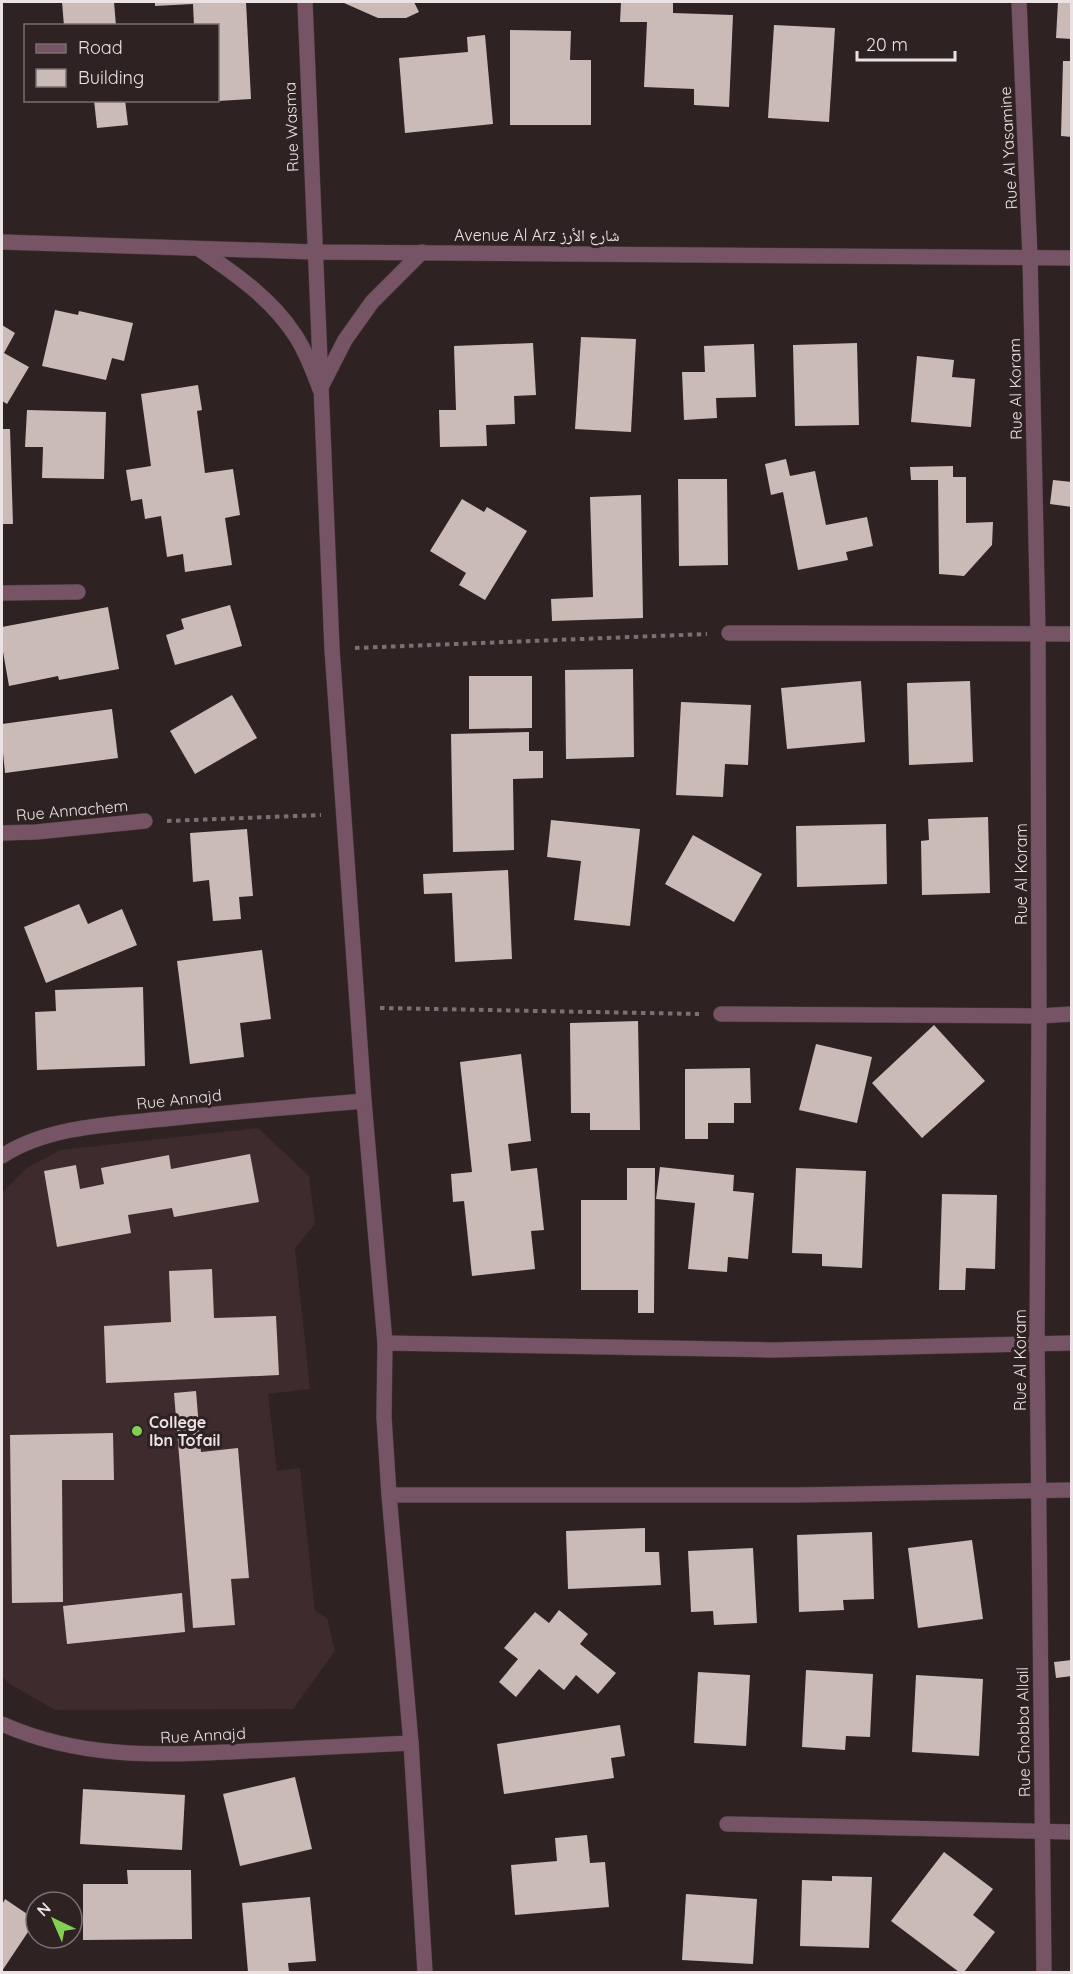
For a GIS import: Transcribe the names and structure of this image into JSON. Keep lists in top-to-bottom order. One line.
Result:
{"streets":{"street":["Rue Wasma","Rue Al Yasamine","Avenue Al Arz شارع الأرز","Rue Al Koram","Rue Annachem","Rue Annajd","Rue Chobba Allail"]},"crossings":[["Rue Wasma","Avenue Al Arz شارع الأرز"],["Rue Wasma","Rue Annajd"],["Rue Al Yasamine","Avenue Al Arz شارع الأرز"],["Rue Al Yasamine","Rue Al Koram"],["Avenue Al Arz شارع الأرز","Rue Al Koram"],["Rue Al Koram","Rue Chobba Allail"]],"places":["College Ibn Tofail"],"legend":["Road","Building"],"scale_bar":"20 m","north":"top left"}
